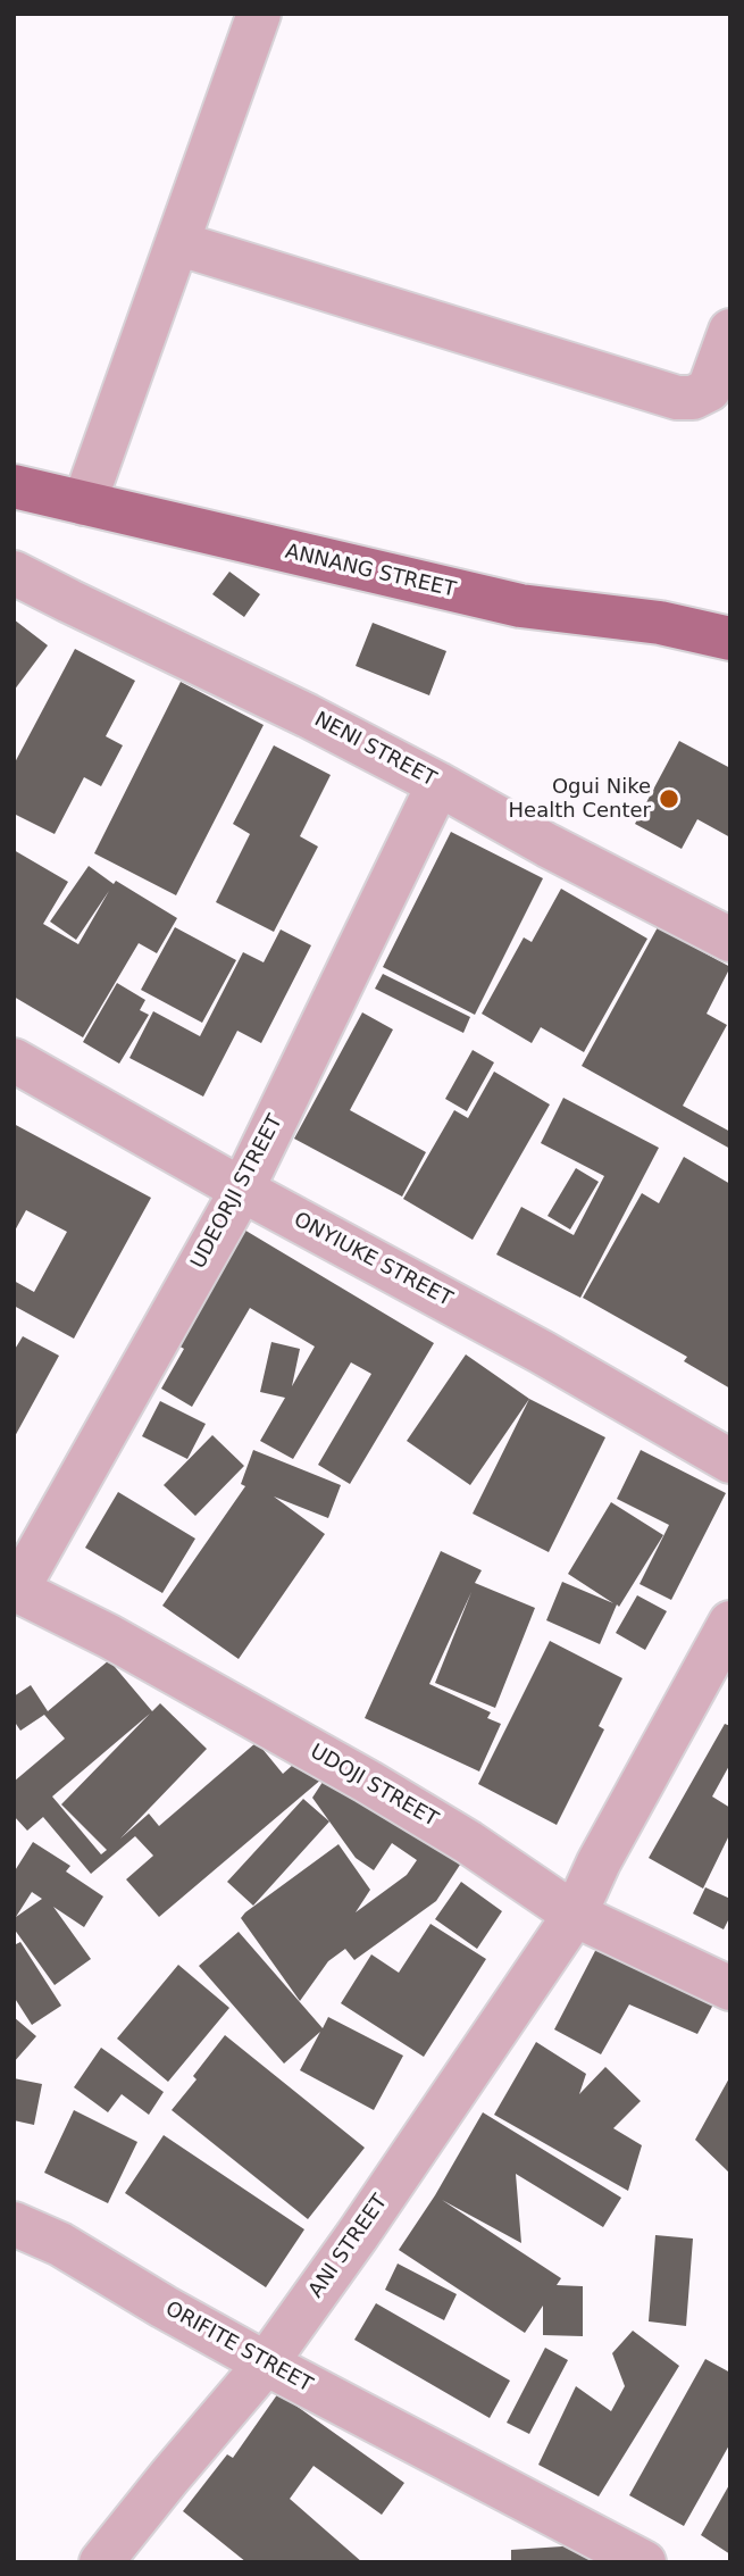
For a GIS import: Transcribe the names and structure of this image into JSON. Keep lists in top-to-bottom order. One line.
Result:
{"streets":{"main road":["ANNANG STREET"],"street":["NENI STREET","UDEORJI STREET","ONYIUKE STREET","UDOJI STREET","ANI STREET","ORIFITE STREET"]},"crossings":[["NENI STREET","UDEORJI STREET"],["UDEORJI STREET","ONYIUKE STREET"],["UDEORJI STREET","UDOJI STREET"],["UDOJI STREET","ANI STREET"],["ANI STREET","ORIFITE STREET"]],"places":["Ogui Nike Health Center"]}
